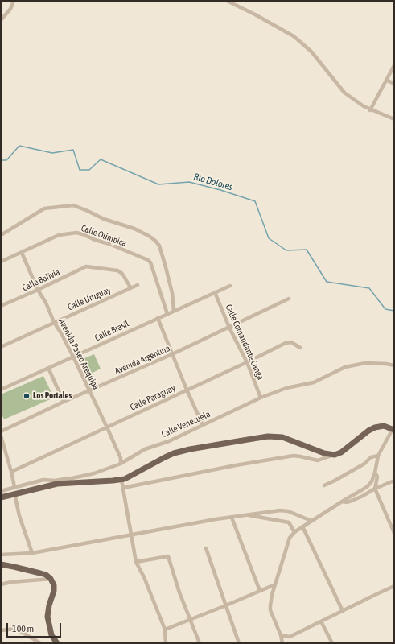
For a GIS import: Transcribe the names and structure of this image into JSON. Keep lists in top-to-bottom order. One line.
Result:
{"streets":{"street":["Calle Olímpica","Calle Bolivia","Calle Uruguay","Calle Brasil","Calle Comandante Canga","Avenida Paseo Arequipa","Avenida Argentina","Calle Paraguay","Calle Venezuela"]},"crossings":[["Calle Olímpica","Calle Brasil"],["Calle Olímpica","Avenida Paseo Arequipa"],["Calle Bolivia","Calle Uruguay"],["Calle Bolivia","Avenida Paseo Arequipa"],["Calle Uruguay","Avenida Paseo Arequipa"],["Calle Brasil","Calle Comandante Canga"],["Calle Brasil","Avenida Paseo Arequipa"],["Calle Comandante Canga","Avenida Argentina"],["Calle Comandante Canga","Calle Paraguay"],["Calle Comandante Canga","Calle Venezuela"],["Avenida Paseo Arequipa","Avenida Argentina"],["Avenida Paseo Arequipa","Calle Paraguay"],["Avenida Paseo Arequipa","Calle Venezuela"]],"water":["Río Dolores"],"places":["Los Portales"],"scale_bar":"100 m"}
